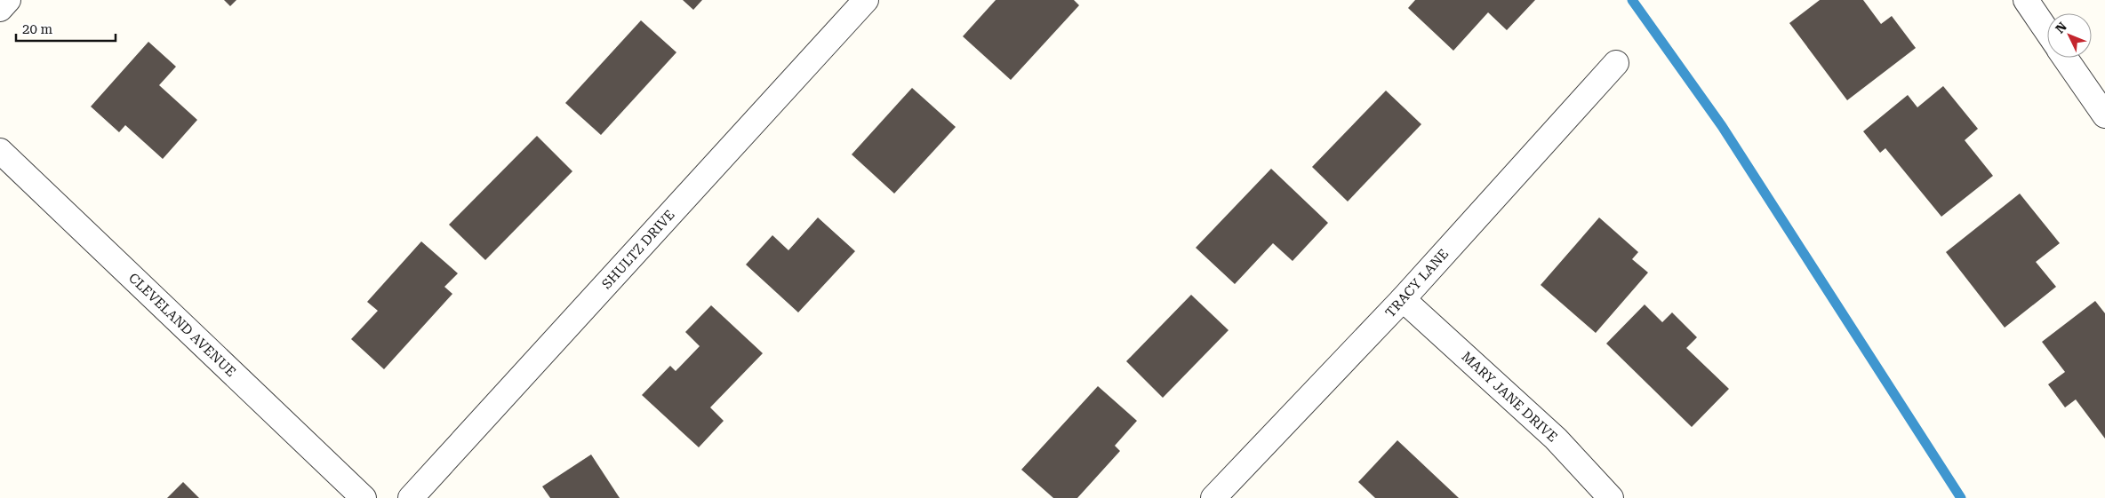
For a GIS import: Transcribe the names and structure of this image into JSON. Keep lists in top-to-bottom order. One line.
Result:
{"streets":{"street":["SHULTZ DRIVE","TRACY LANE","CLEVELAND AVENUE","MARY JANE DRIVE"]},"crossings":[["TRACY LANE","MARY JANE DRIVE"]],"scale_bar":"20 m","north":"top left"}
